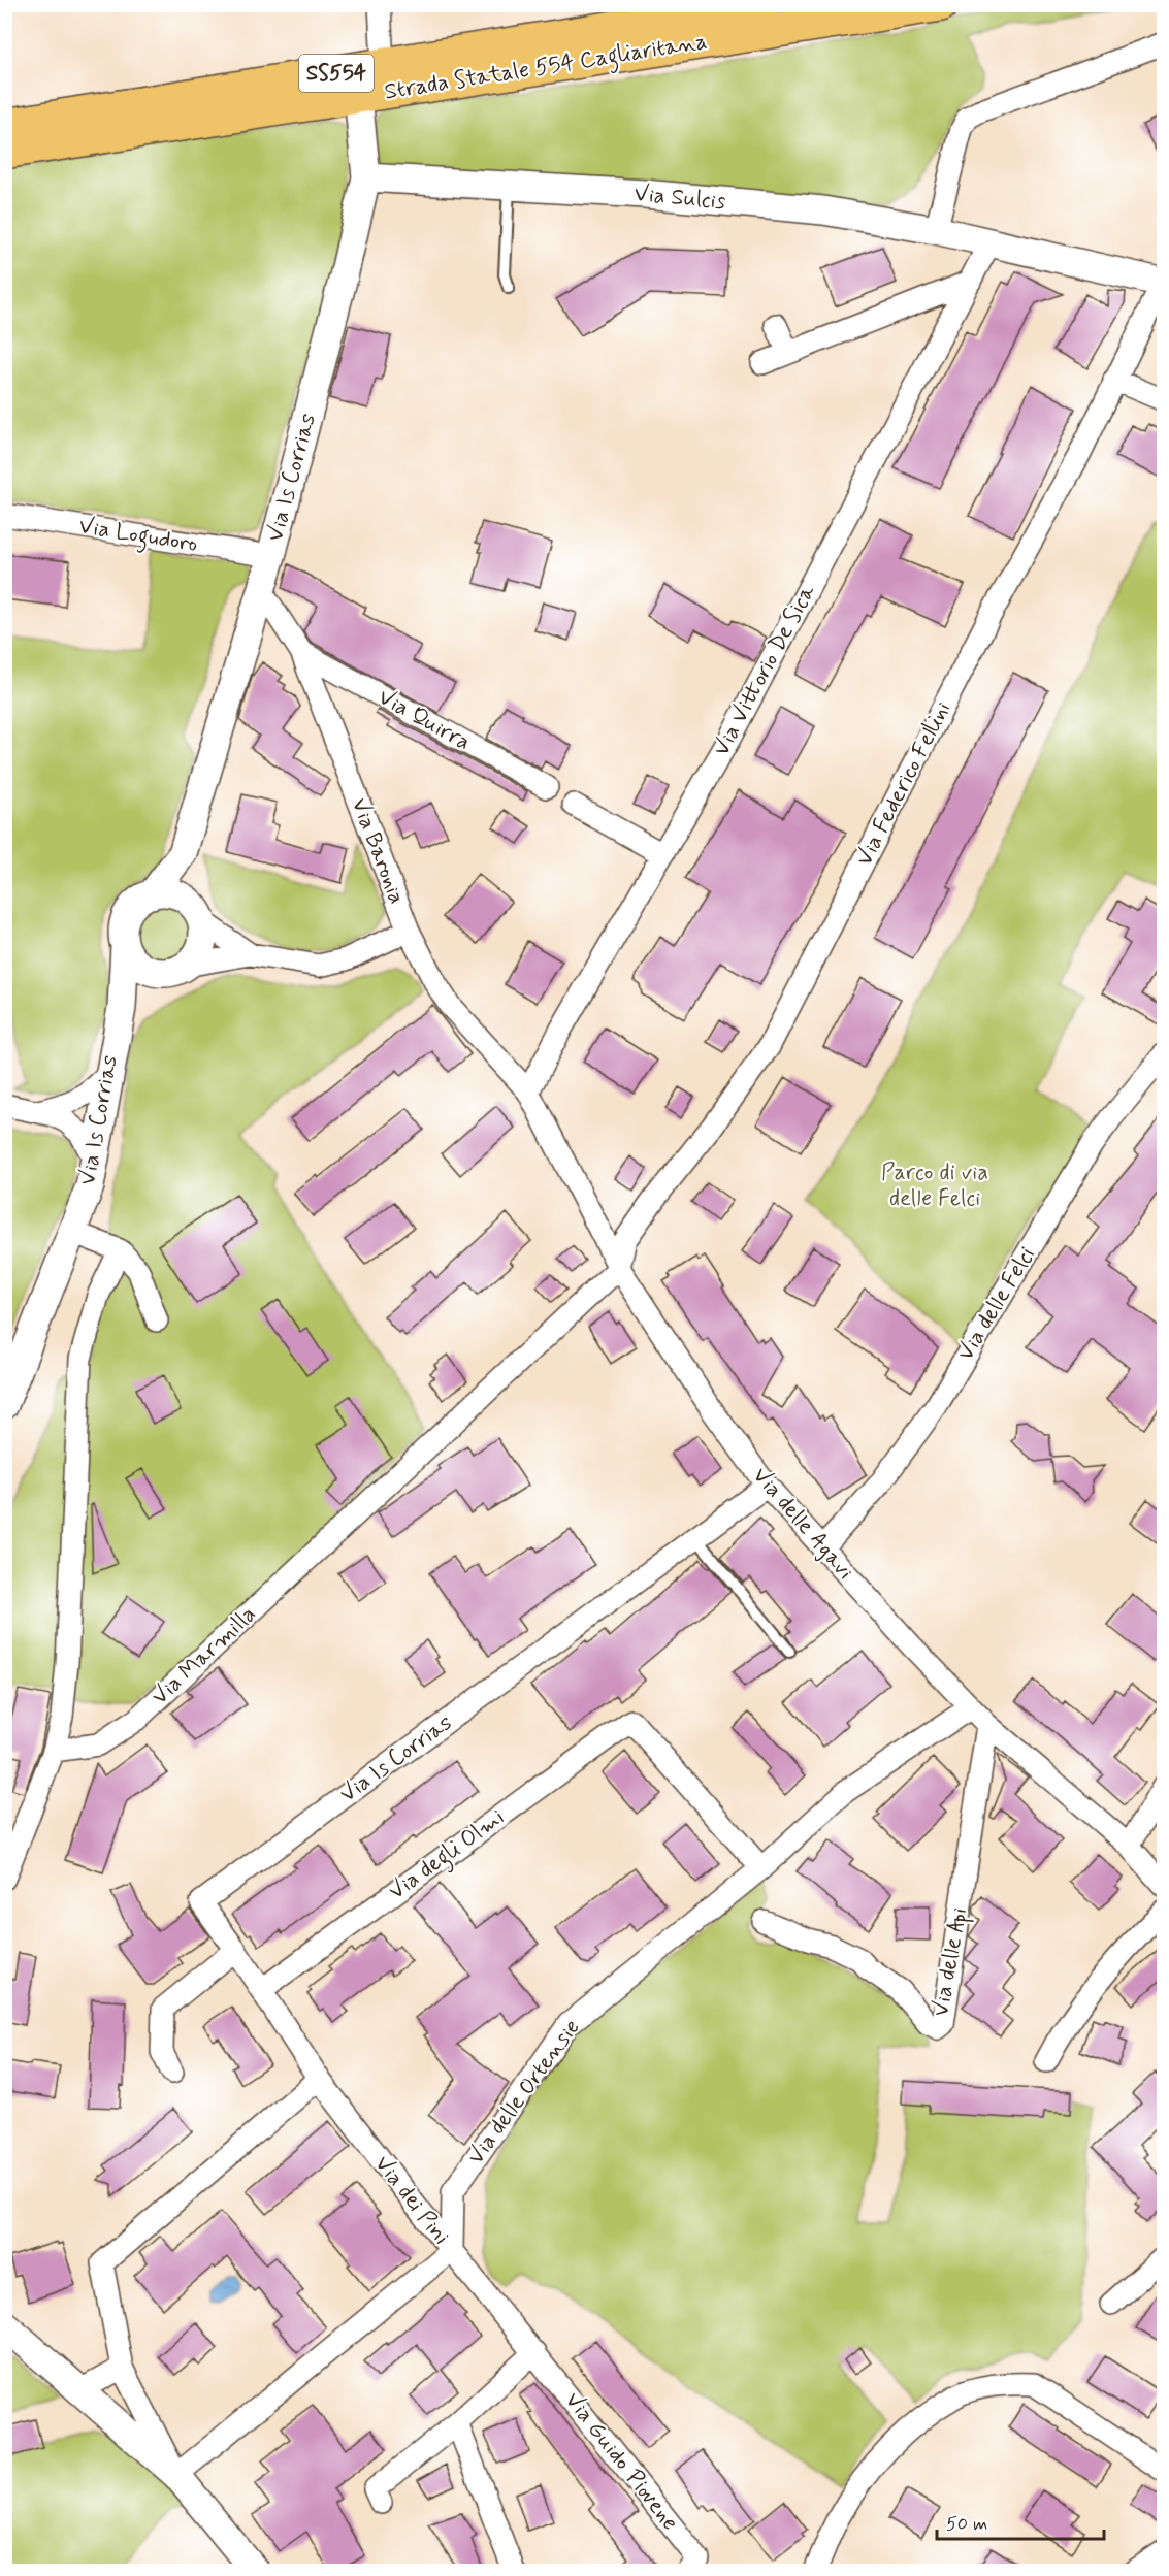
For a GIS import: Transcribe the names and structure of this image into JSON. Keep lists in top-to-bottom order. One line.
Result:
{"streets":{"highway":["Strada Statale 554 Cagliaritana","SS554"],"street":["Via Sulcis","Via Is Corrias","Via Logudoro","Via Vittorio De Sica","Via Quirra","Via Federico Fellini","Via Baronia","Via delle Felci","Via delle Agavi","Via Marmilla","Via degli Olmi","Via delle Api","Via delle Ortensie","Via dei Pini","Via Guido Piovene"]},"crossings":[["Strada Statale 554 Cagliaritana","Via Is Corrias"],["Via Sulcis","Via Is Corrias"],["Via Sulcis","Via Vittorio De Sica"],["Via Sulcis","Via Federico Fellini"],["Via Is Corrias","Via Logudoro"],["Via Is Corrias","Via Baronia"],["Via Is Corrias","Via delle Agavi"],["Via Is Corrias","Via dei Pini"],["Via Vittorio De Sica","Via Baronia"],["Via Vittorio De Sica","Via delle Agavi"],["Via Quirra","Via Baronia"],["Via Federico Fellini","Via delle Agavi"],["Via Federico Fellini","Via Marmilla"],["Via Baronia","Via delle Agavi"],["Via delle Felci","Via delle Agavi"],["Via delle Agavi","Via Marmilla"],["Via delle Agavi","Via delle Api"],["Via delle Agavi","Via delle Ortensie"],["Via degli Olmi","Via delle Ortensie"],["Via degli Olmi","Via dei Pini"],["Via delle Ortensie","Via dei Pini"]],"parks":["Parco di via delle Felci"],"scale_bar":"50 m"}
